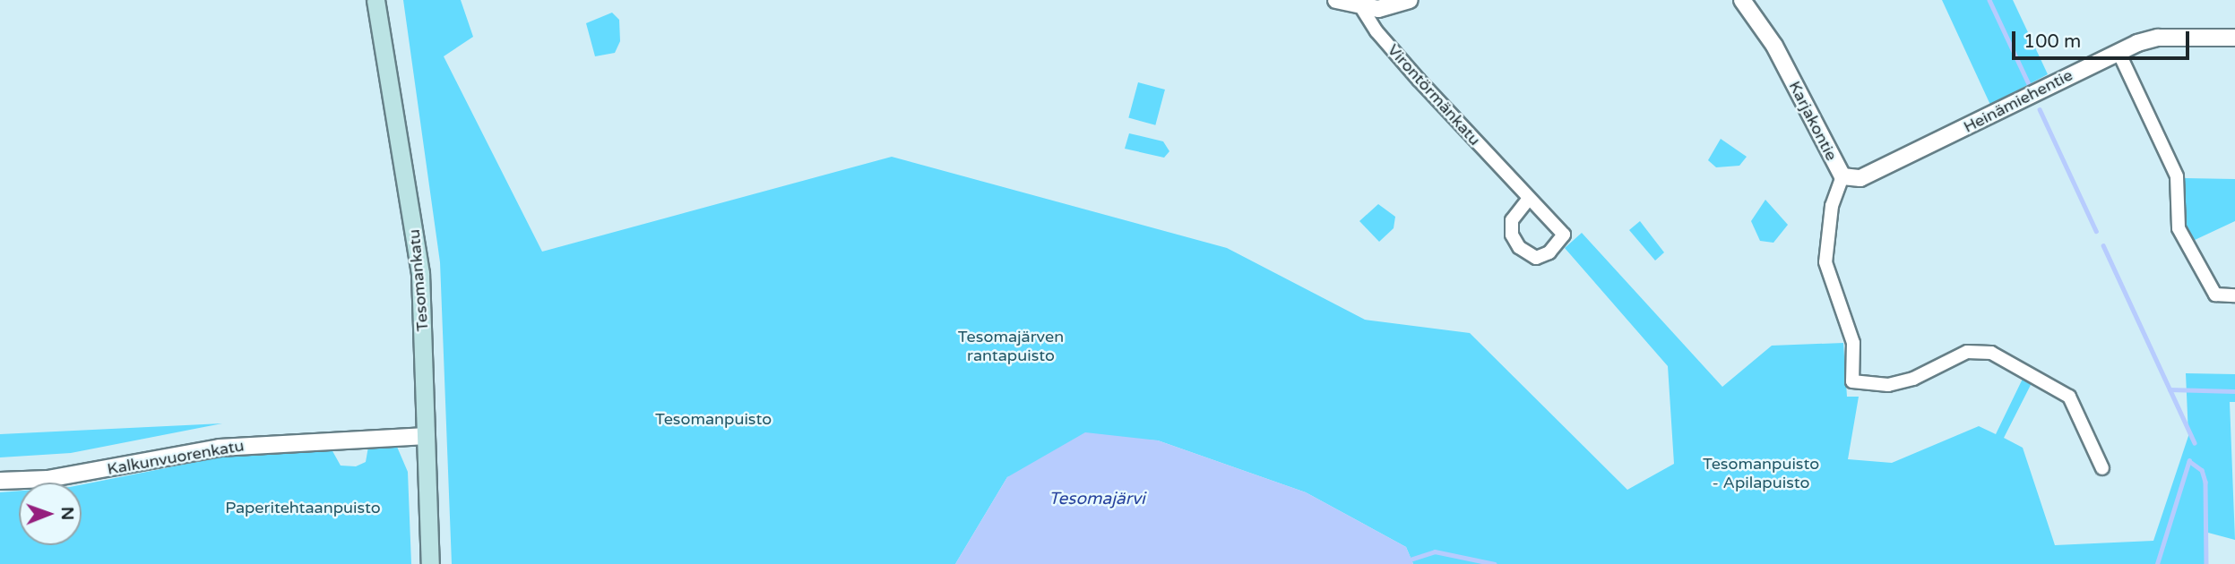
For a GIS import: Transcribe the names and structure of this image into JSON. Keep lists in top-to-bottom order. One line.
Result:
{"streets":{"main road":["Tesomankatu"],"street":["Virontörmänkatu","Heinämiehentie","Karjakontie","Kalkunvuorenkatu"]},"crossings":[["Heinämiehentie","Karjakontie"],["Tesomankatu","Kalkunvuorenkatu"]],"water":["Tesomajärvi"],"parks":["Tesomajärven rantapuisto","Tesomanpuisto","Tesomanpuisto - Apilapuisto","Paperitehtaanpuisto"],"scale_bar":"100 m","north":"right"}
